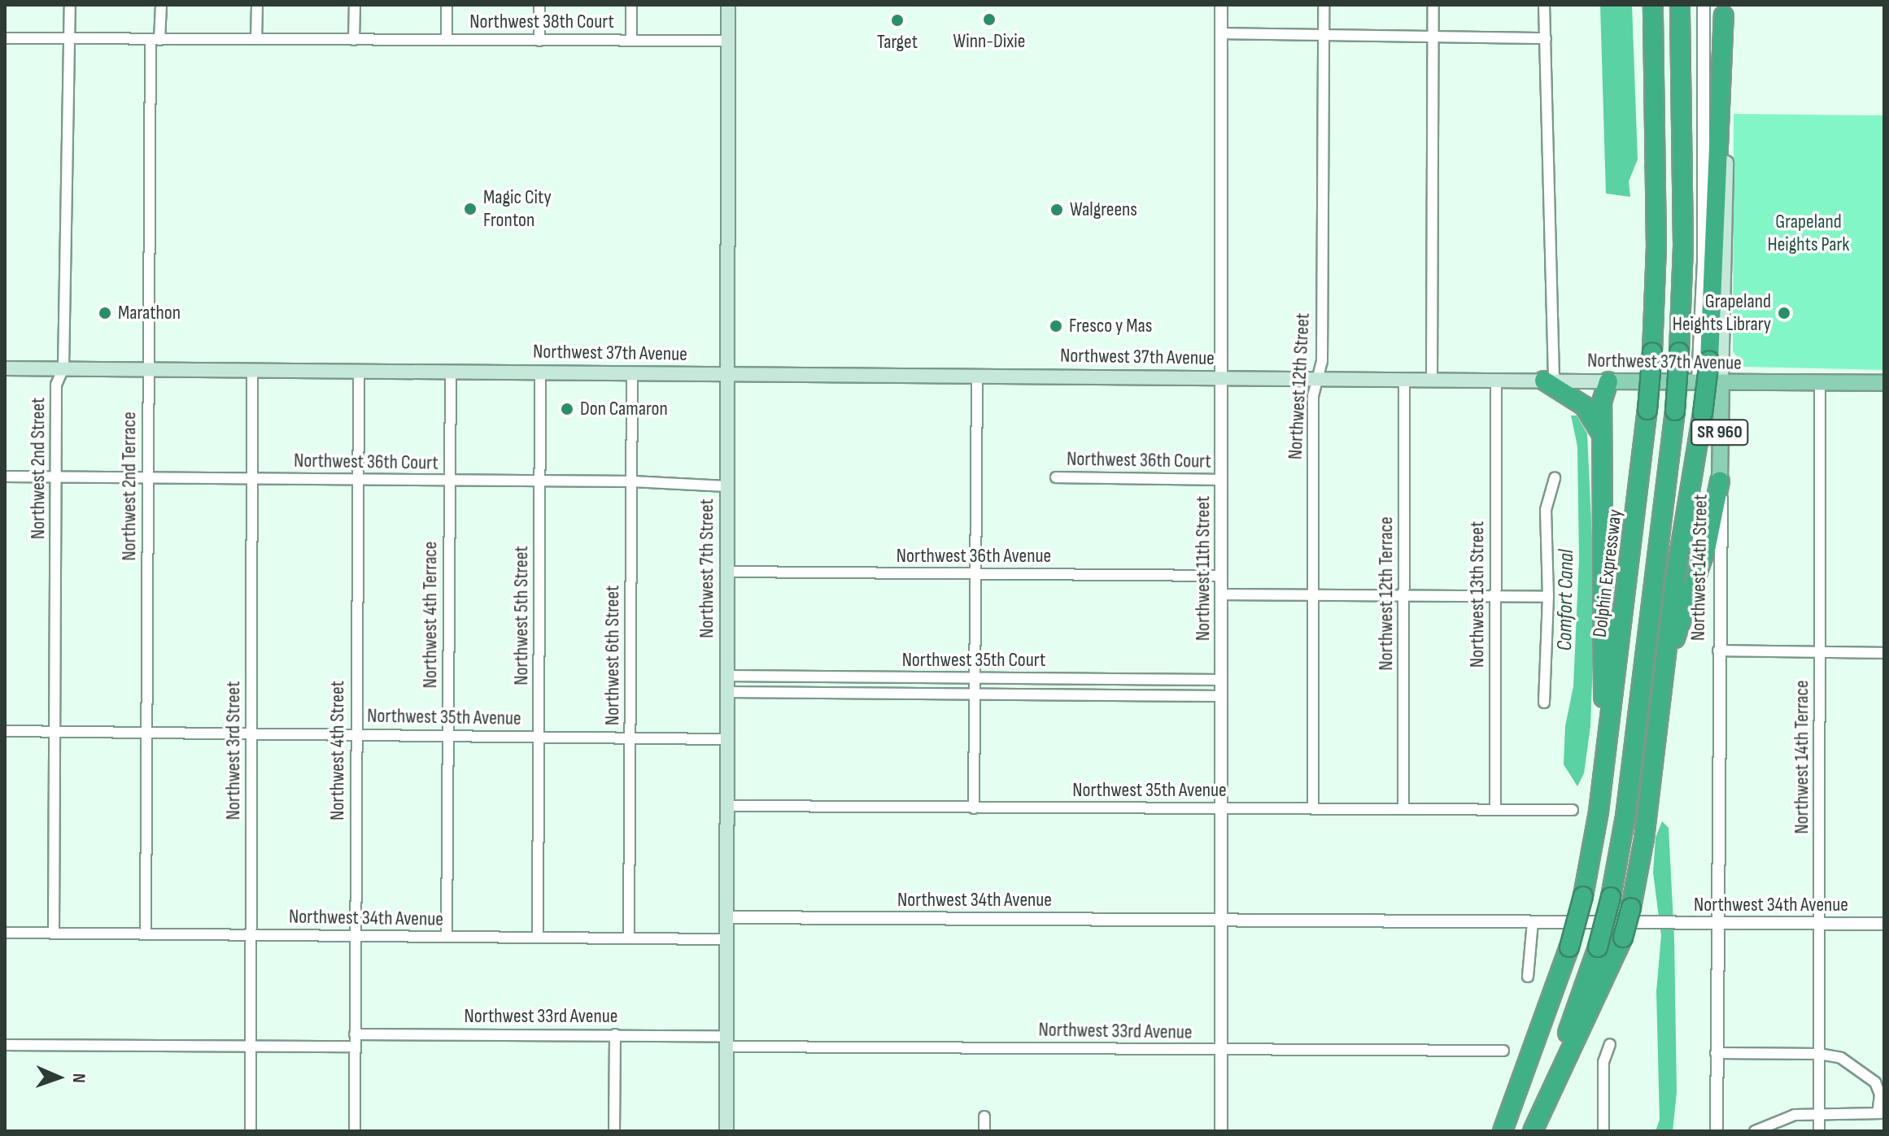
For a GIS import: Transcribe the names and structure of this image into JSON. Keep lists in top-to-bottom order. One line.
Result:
{"streets":{"highway":["Dolphin Expressway"],"main road":["Northwest 37th Avenue","SR 960","Northwest 14th Street","Northwest 7th Street"],"street":["Northwest 38th Court","Northwest 12th Street","Northwest 36th Court","Northwest 2nd Street","Northwest 2nd Terrace","Northwest 36th Avenue","Northwest 11th Street","Northwest 12th Terrace","Northwest 13th Street","Northwest 4th Terrace","Northwest 5th Street","Northwest 6th Street","Northwest 35th Court","Northwest 35th Avenue","Northwest 3rd Street","Northwest 4th Street","Northwest 14th Terrace","Northwest 34th Avenue","Northwest 33rd Avenue"]},"crossings":[["Northwest 38th Court","Northwest 2nd Street"],["Northwest 38th Court","Northwest 2nd Terrace"],["Northwest 38th Court","Northwest 7th Street"],["Northwest 37th Avenue","Northwest 12th Street"],["Northwest 37th Avenue","Northwest 14th Street"],["Northwest 37th Avenue","Northwest 7th Street"],["Northwest 37th Avenue","Northwest 11th Street"],["Northwest 37th Avenue","Northwest 12th Terrace"],["Northwest 37th Avenue","Northwest 13th Street"],["Northwest 37th Avenue","Northwest 4th Terrace"],["Northwest 37th Avenue","Northwest 5th Street"],["Northwest 37th Avenue","Northwest 6th Street"],["Northwest 37th Avenue","Northwest 4th Street"],["Northwest 37th Avenue","Northwest 14th Terrace"],["Northwest 12th Street","Northwest 35th Avenue"],["Northwest 36th Court","Northwest 2nd Street"],["Northwest 36th Court","Northwest 2nd Terrace"],["Northwest 36th Court","Northwest 7th Street"],["Northwest 36th Court","Northwest 11th Street"],["Northwest 36th Court","Northwest 4th Terrace"],["Northwest 36th Court","Northwest 5th Street"],["Northwest 36th Court","Northwest 6th Street"],["Northwest 36th Court","Northwest 3rd Street"],["Northwest 36th Court","Northwest 4th Street"],["Northwest 2nd Street","Northwest 35th Avenue"],["Northwest 2nd Street","Northwest 34th Avenue"],["Northwest 2nd Terrace","Northwest 35th Avenue"],["Northwest 2nd Terrace","Northwest 34th Avenue"],["Northwest 36th Avenue","Northwest 7th Street"],["Northwest 36th Avenue","Northwest 11th Street"],["Northwest 14th Street","Northwest 34th Avenue"],["Northwest 7th Street","Northwest 35th Court"],["Northwest 7th Street","Northwest 35th Avenue"],["Northwest 7th Street","Northwest 34th Avenue"],["Northwest 7th Street","Northwest 33rd Avenue"],["Northwest 11th Street","Northwest 35th Court"],["Northwest 11th Street","Northwest 35th Avenue"],["Northwest 11th Street","Northwest 34th Avenue"],["Northwest 11th Street","Northwest 33rd Avenue"],["Northwest 12th Terrace","Northwest 35th Avenue"],["Northwest 13th Street","Northwest 35th Avenue"],["Northwest 4th Terrace","Northwest 35th Avenue"],["Northwest 4th Terrace","Northwest 34th Avenue"],["Northwest 5th Street","Northwest 35th Avenue"],["Northwest 5th Street","Northwest 34th Avenue"],["Northwest 6th Street","Northwest 35th Avenue"],["Northwest 6th Street","Northwest 34th Avenue"],["Northwest 35th Avenue","Northwest 3rd Street"],["Northwest 35th Avenue","Northwest 4th Street"],["Northwest 3rd Street","Northwest 34th Avenue"],["Northwest 4th Street","Northwest 34th Avenue"],["Northwest 4th Street","Northwest 33rd Avenue"],["Northwest 14th Terrace","Northwest 34th Avenue"]],"water":["Comfort Canal"],"parks":["Grapeland Heights Park"],"places":["Winn-Dixie","Target","Magic City Fronton","Walgreens","Marathon","Grapeland Heights Library","Fresco y Mas","Don Camaron"],"north":"right"}
